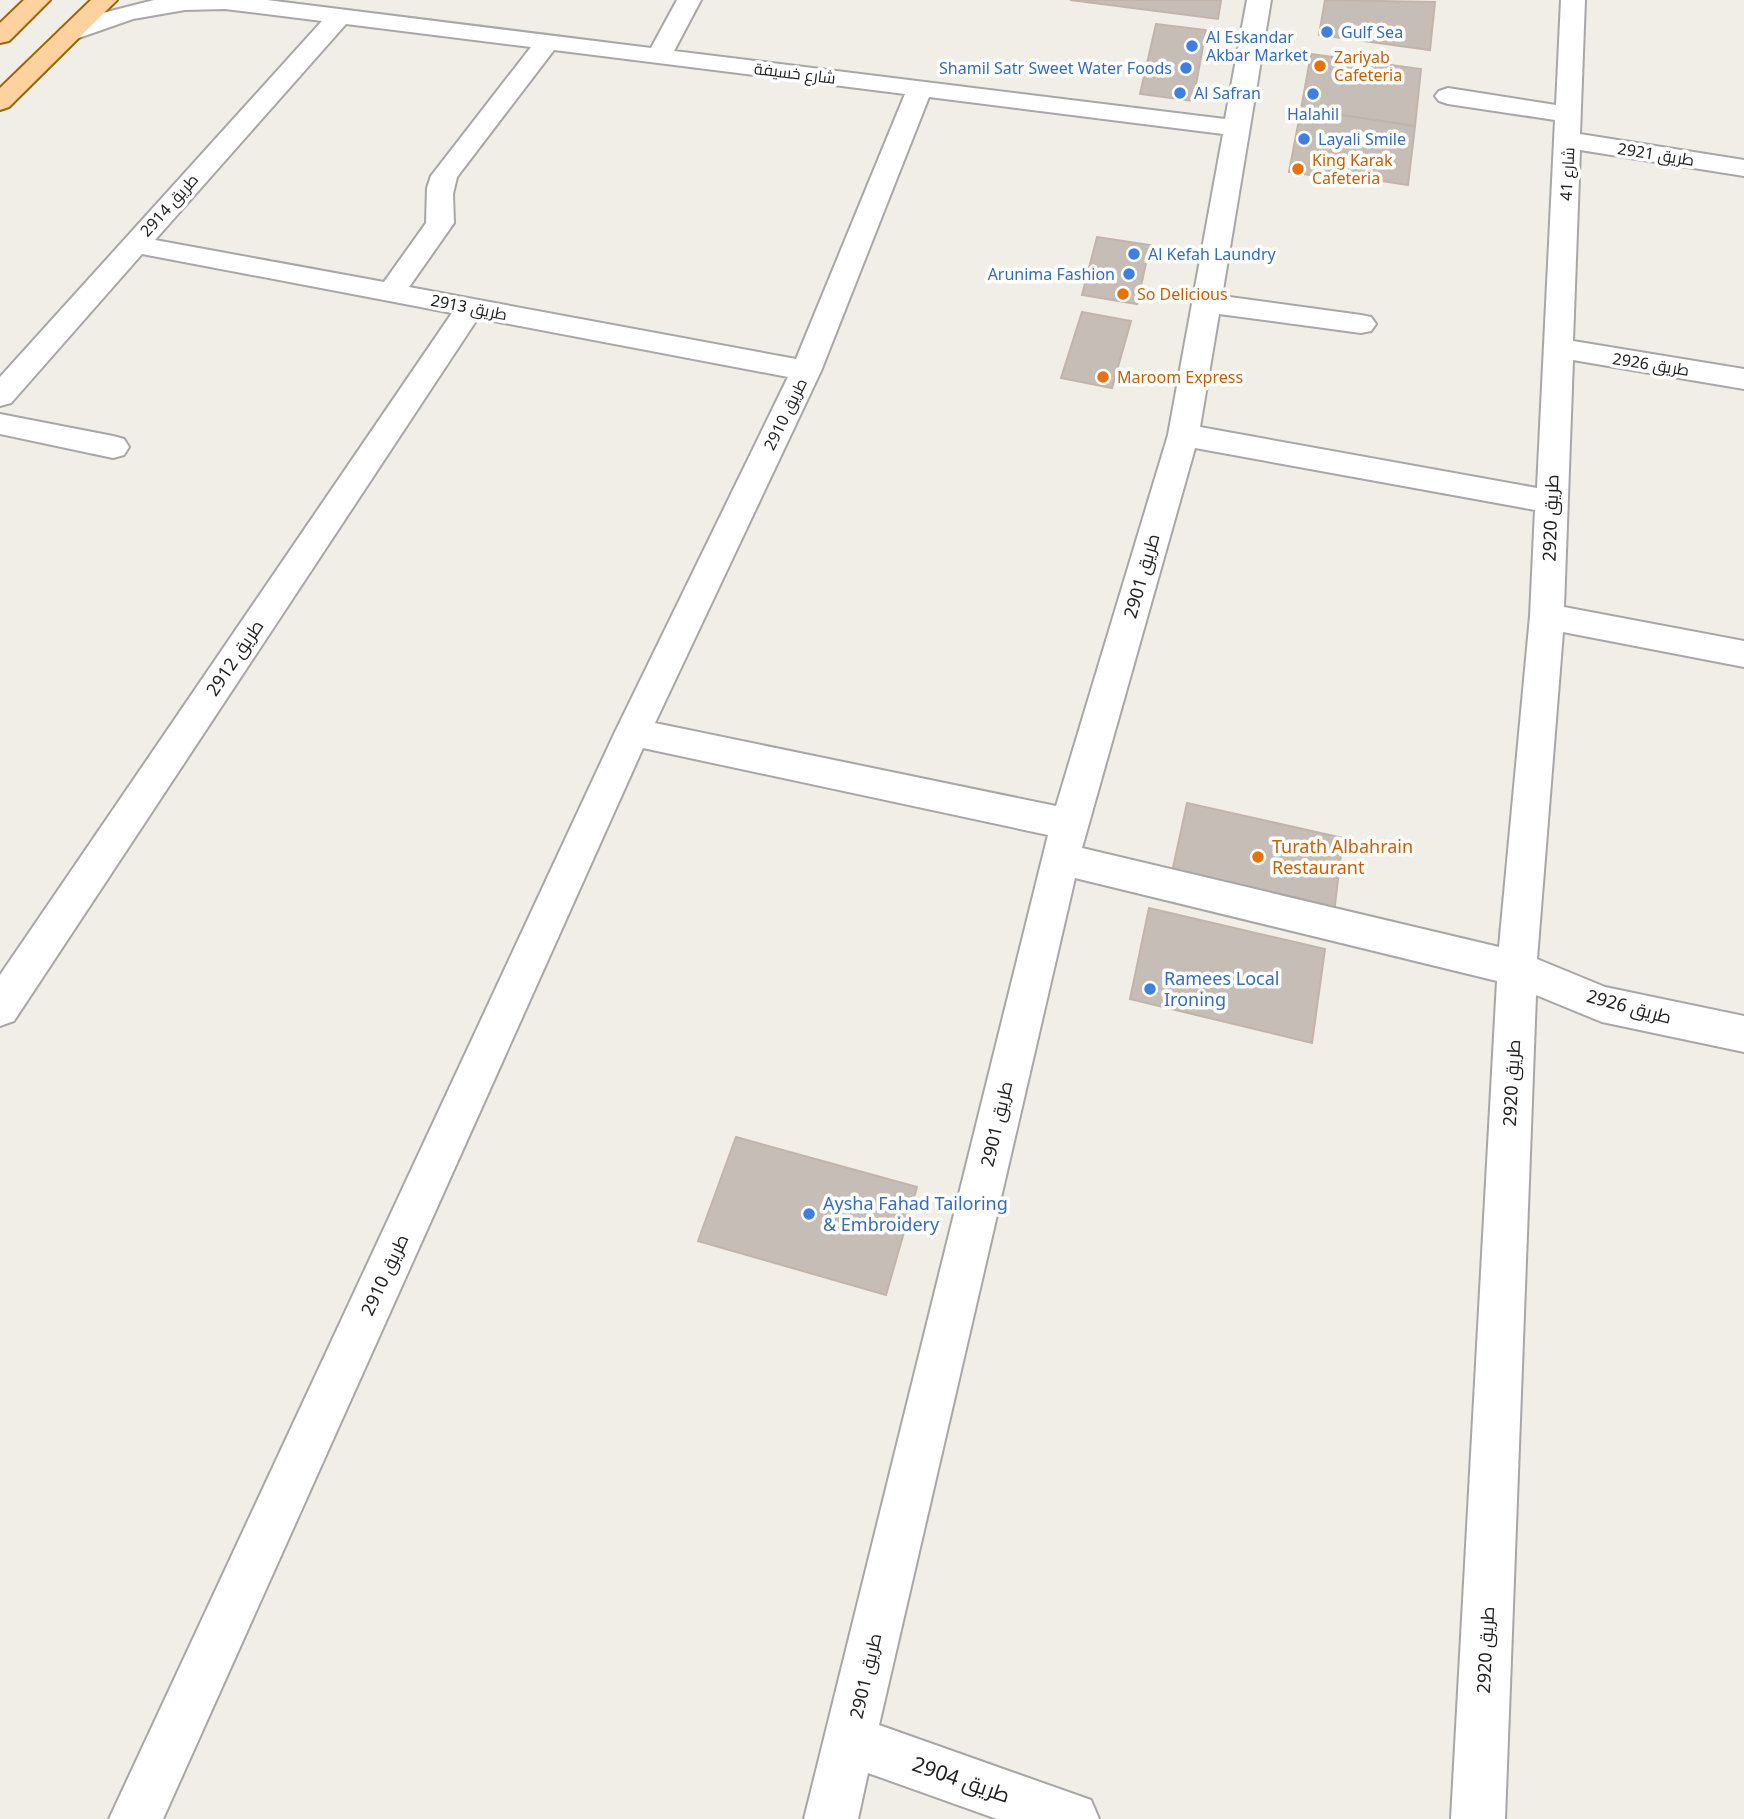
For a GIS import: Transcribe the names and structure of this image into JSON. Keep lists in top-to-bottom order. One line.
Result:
{"streets":{"street":["شارع خسيفة","طريق 2921","شارع 41","طريق 2914","طريق 2913","طريق 2926","طريق 2910","طريق 2920","طريق 2901","طريق 2912","طريق 2904"]},"crossings":[["شارع خسيفة","طريق 2914"],["شارع خسيفة","طريق 2910"],["شارع خسيفة","طريق 2901"],["طريق 2921","شارع 41"],["شارع 41","طريق 2926"],["شارع 41","طريق 2920"],["طريق 2914","طريق 2913"],["طريق 2913","طريق 2910"],["طريق 2913","طريق 2912"],["طريق 2926","طريق 2920"],["طريق 2926","طريق 2901"],["طريق 2901","طريق 2904"]],"places":["Gulf Sea","Al Eskandar Akbar Market","Zariyab Cafeteria","Shamil Satr Sweet Water Foods","Al Safran","Halahil","Layali Smile","King Karak Cafeteria","Al Kefah Laundry","Arunima Fashion","So Delicious","Maroom Express","Turath Albahrain Restaurant","Ramees Local Ironing","Aysha Fahad Tailoring & Embroidery"]}
